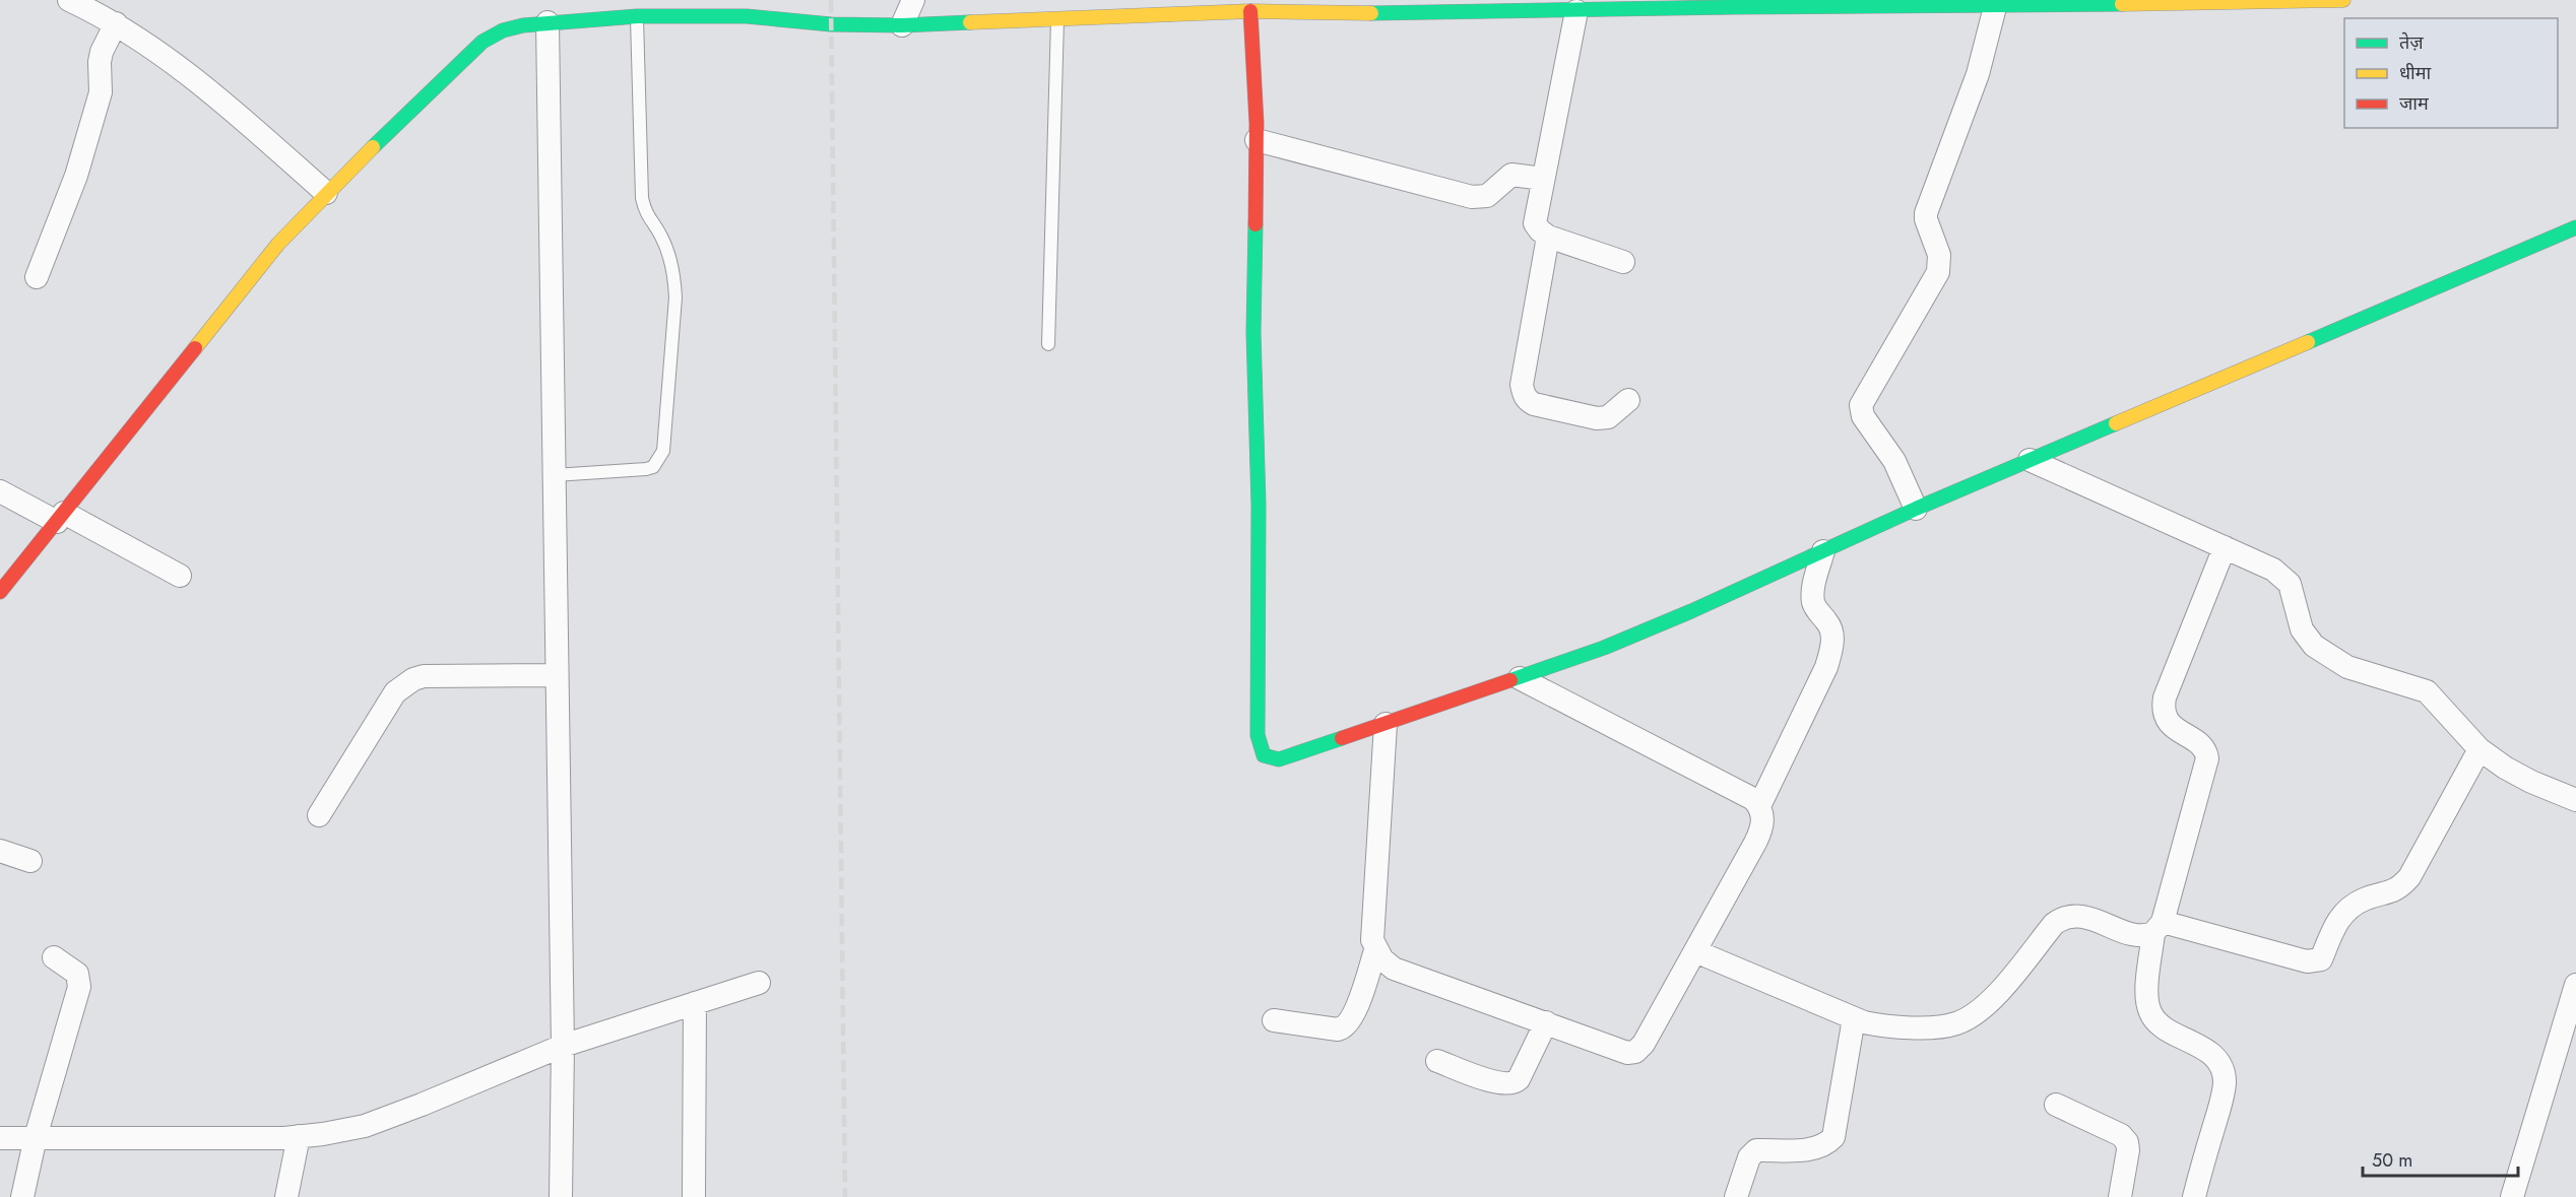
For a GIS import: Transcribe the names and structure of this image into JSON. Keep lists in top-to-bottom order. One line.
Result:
{"legend":["तेज़","धीमा","जाम"],"scale_bar":"50 m"}
